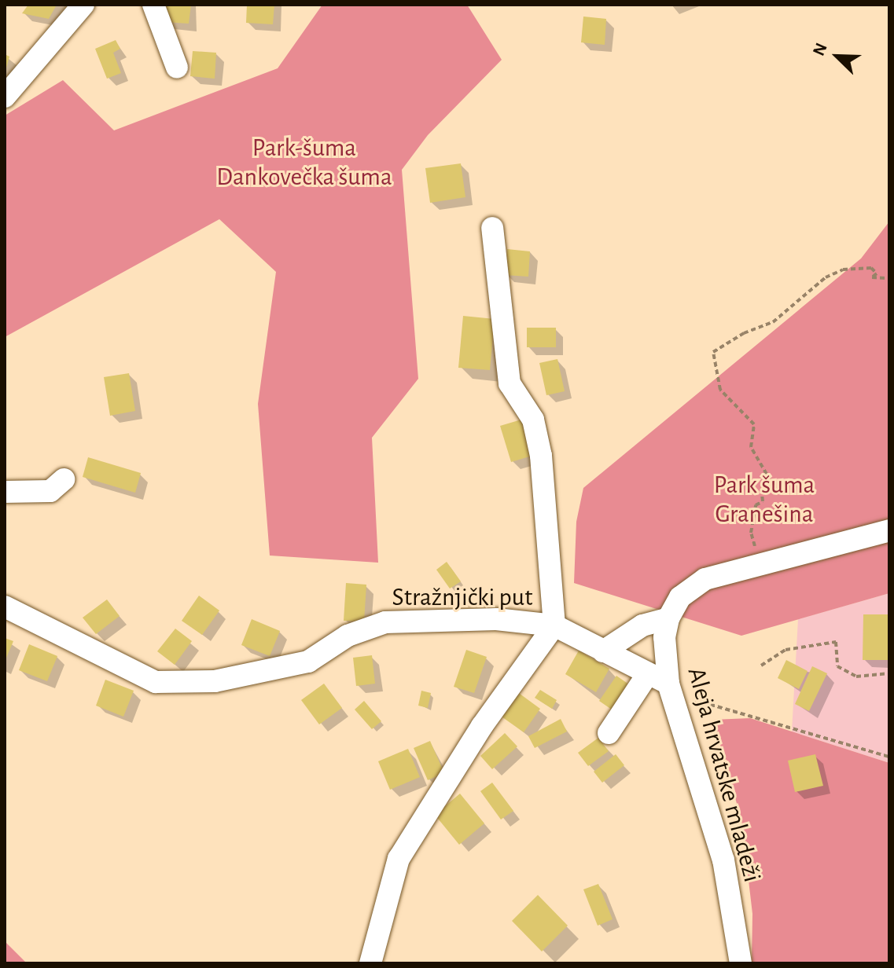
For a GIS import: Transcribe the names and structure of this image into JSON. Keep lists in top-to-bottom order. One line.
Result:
{"streets":{"street":["Stražnjički put","Aleja hrvatske mladeži"]},"crossings":[["Stražnjički put","Aleja hrvatske mladeži"]],"parks":["Park-šuma Dankovečka šuma","Park šuma Granešina"],"north":"top left"}
